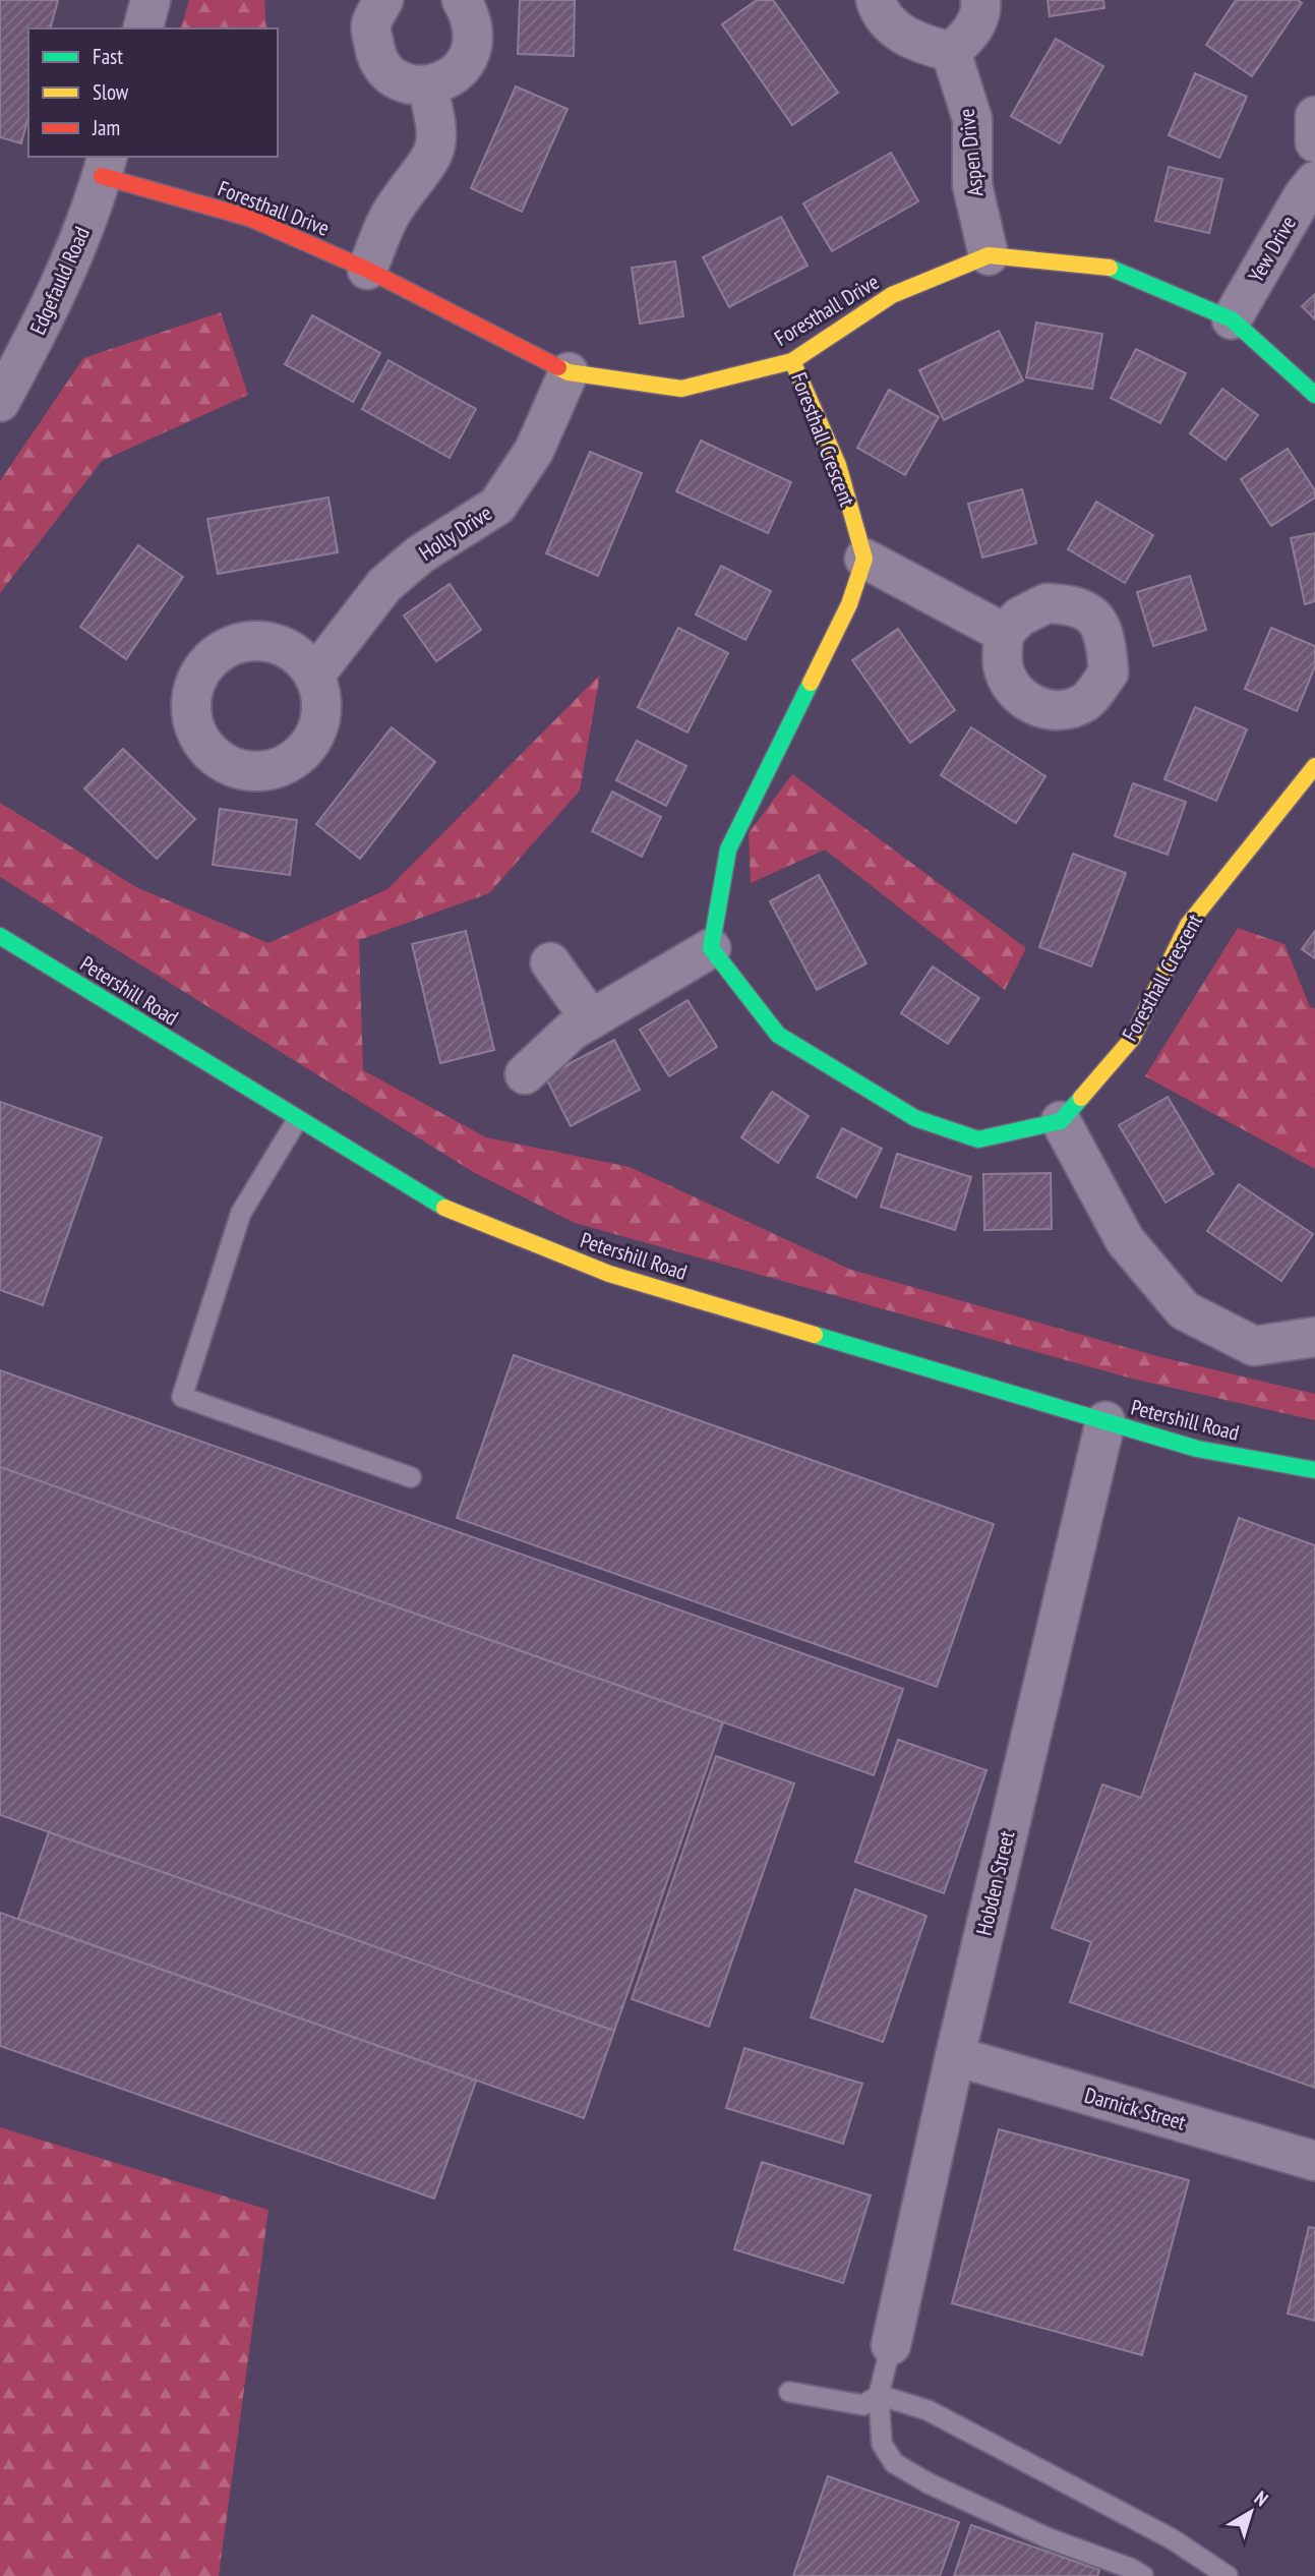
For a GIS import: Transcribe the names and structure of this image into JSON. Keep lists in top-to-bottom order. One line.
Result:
{"streets":{"street":["Aspen Drive","Foresthall Drive","Yew Drive","Edgefauld Road","Foresthall Crescent","Holly Drive","Petershill Road","Hobden Street","Darnick Street"]},"crossings":[["Aspen Drive","Foresthall Drive"],["Foresthall Drive","Yew Drive"],["Foresthall Drive","Edgefauld Road"],["Foresthall Drive","Foresthall Crescent"],["Foresthall Drive","Holly Drive"],["Petershill Road","Hobden Street"],["Hobden Street","Darnick Street"]],"legend":["Fast","Slow","Jam"],"north":"top right"}
